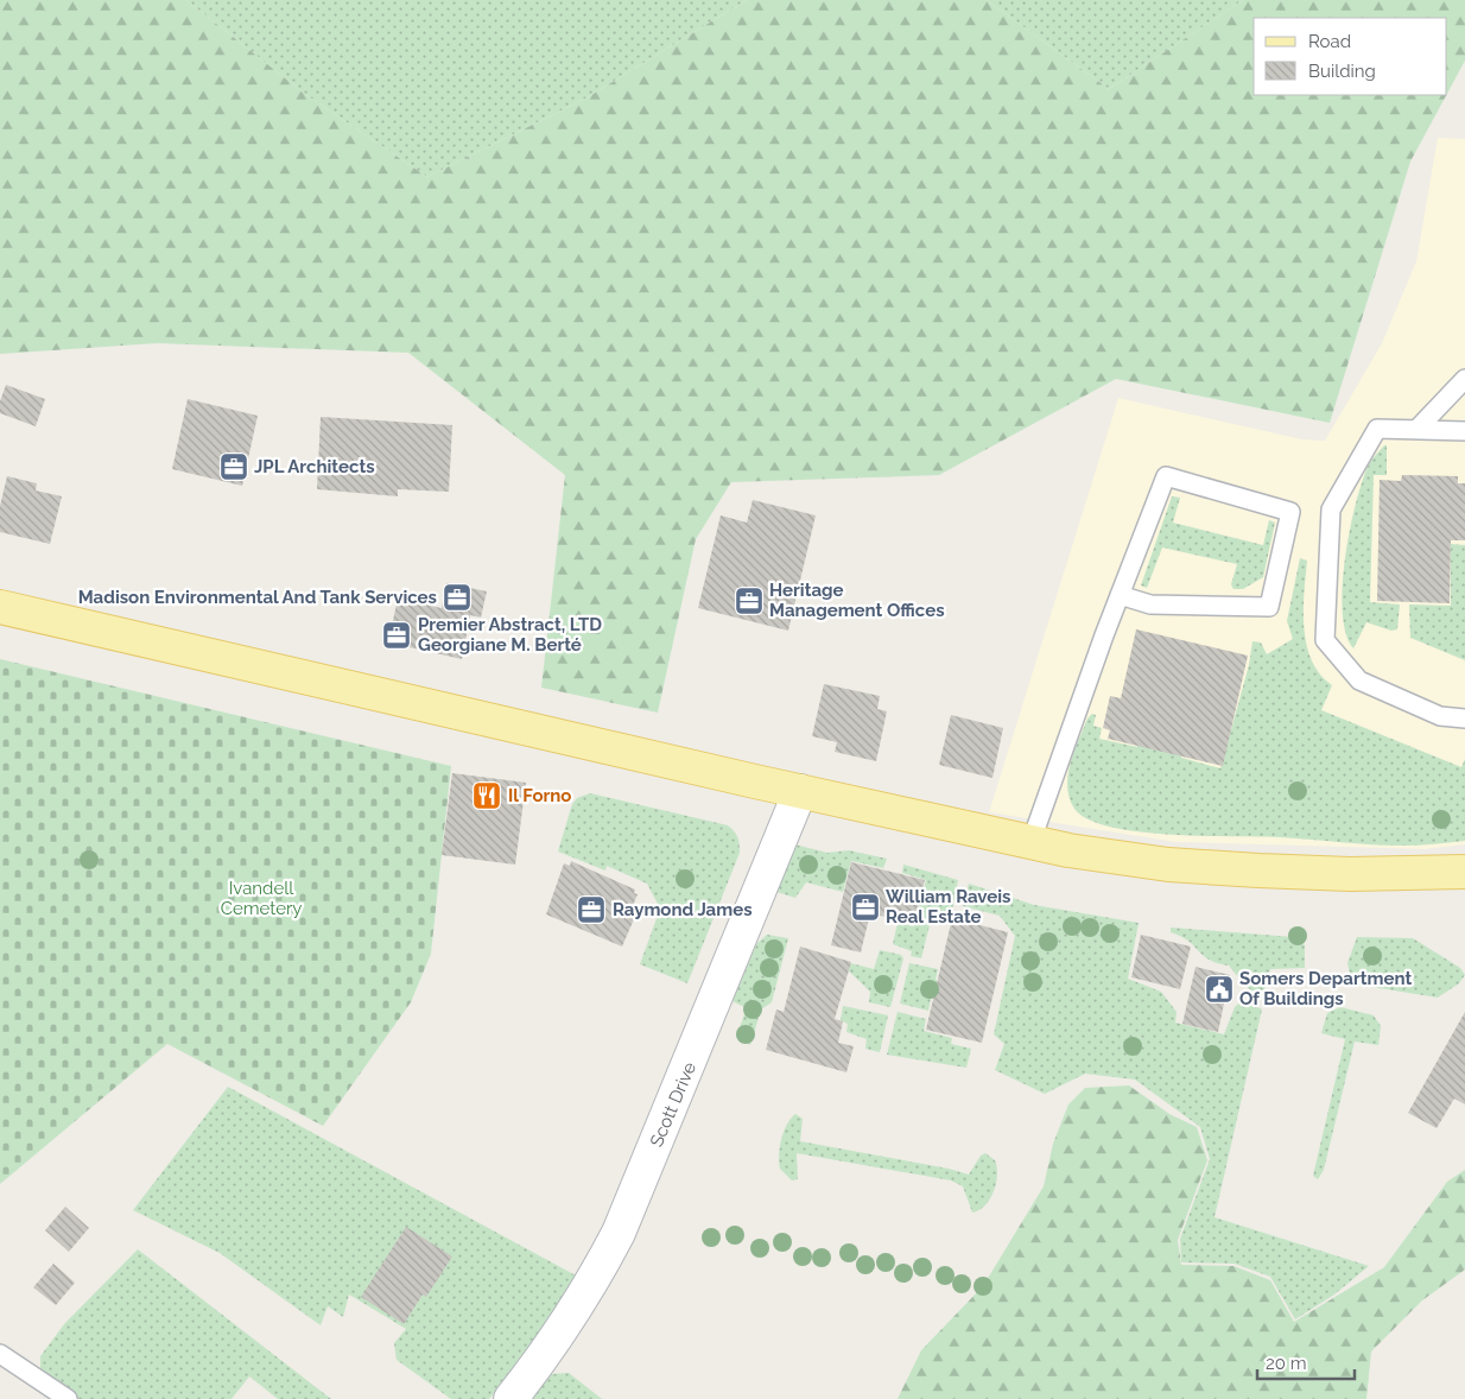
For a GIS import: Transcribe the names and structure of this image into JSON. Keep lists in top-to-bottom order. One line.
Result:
{"streets":{"street":["Scott Drive"]},"parks":["Ivandell Cemetery"],"places":{"office":["JPL Architects","Madison Environmental And Tank Services","Heritage Management Offices","Premier Abstract, LTD Georgiane M. Berté","William Raveis Real Estate","Raymond James"],"restaurant":["Il Forno"],"public building":["Somers Department Of Buildings"]},"legend":["Road","Building"],"scale_bar":"20 m"}
